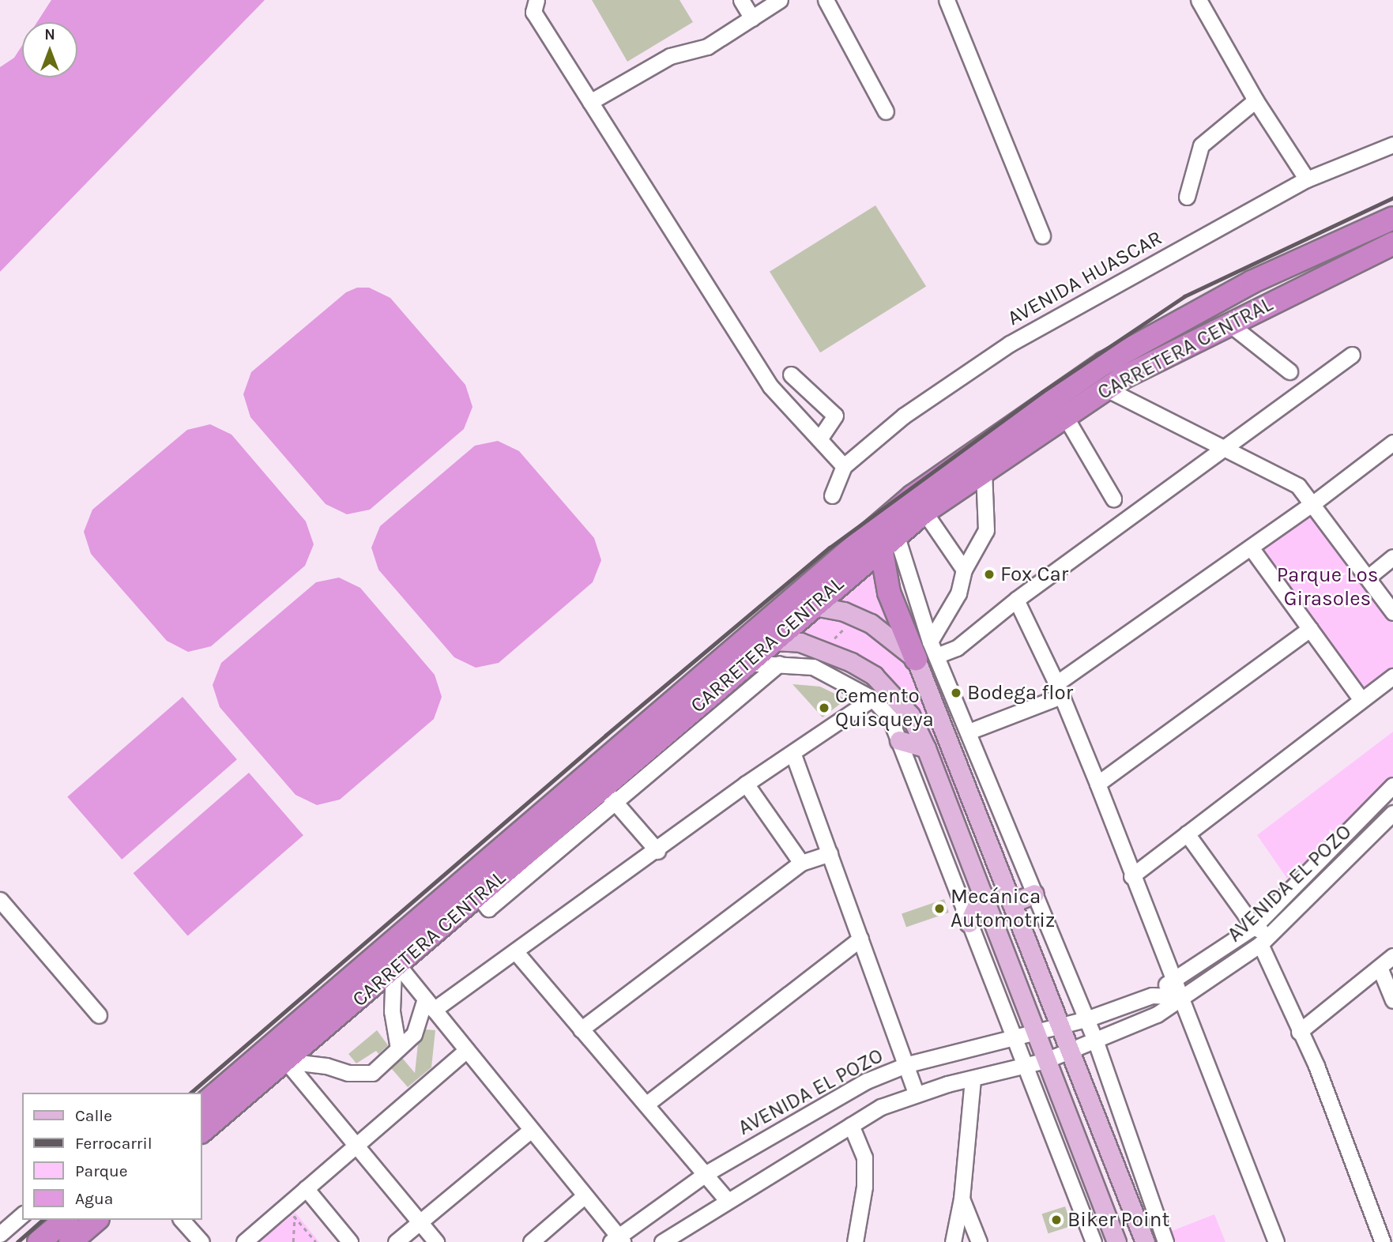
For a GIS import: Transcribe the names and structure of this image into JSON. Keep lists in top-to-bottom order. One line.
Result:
{"streets":{"highway":["CARRETERA CENTRAL"],"street":["AVENIDA HUASCAR","AVENIDA EL POZO"]},"parks":["Parque Los Girasoles"],"places":["Fox Car","Bodega flor","Cemento Quisqueya","Mecánica Automotriz","Biker Point"],"legend":["Calle","Ferrocarril","Parque","Agua"],"north":"top"}
